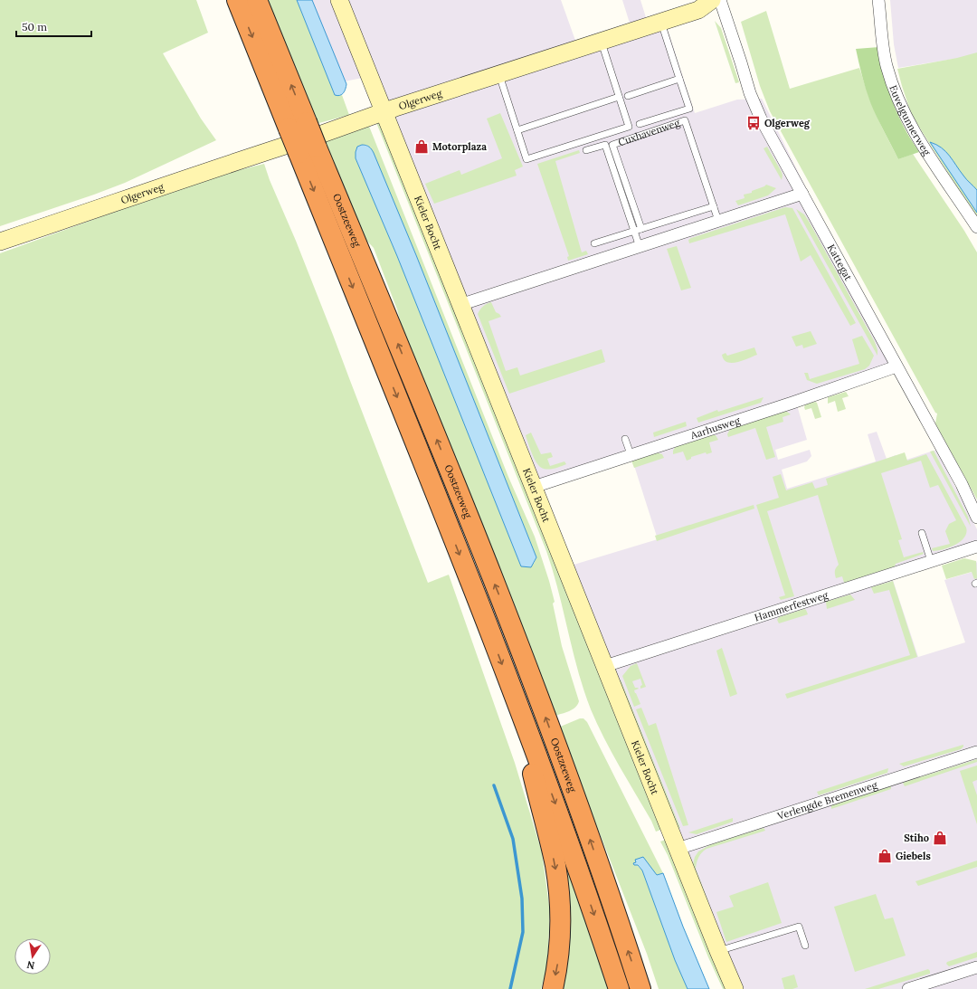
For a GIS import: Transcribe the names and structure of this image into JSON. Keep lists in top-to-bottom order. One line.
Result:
{"streets":{"highway":["Oostzeeweg"],"street":["Olgerweg","Euvelgunnerweg","Kieler Bocht","Kattegat","Aarhusweg","Hammerfestweg","Verlengde Bremenweg"],"lane":["Cuxhavenweg"]},"crossings":[["Olgerweg","Oostzeeweg"],["Olgerweg","Kieler Bocht"],["Kieler Bocht","Aarhusweg"],["Kieler Bocht","Hammerfestweg"],["Kieler Bocht","Verlengde Bremenweg"],["Kattegat","Aarhusweg"]],"places":{"bus stop":["Olgerweg"],"shop":["Motorplaza","Stiho","Giebels"]},"scale_bar":"50 m","north":"bottom"}
